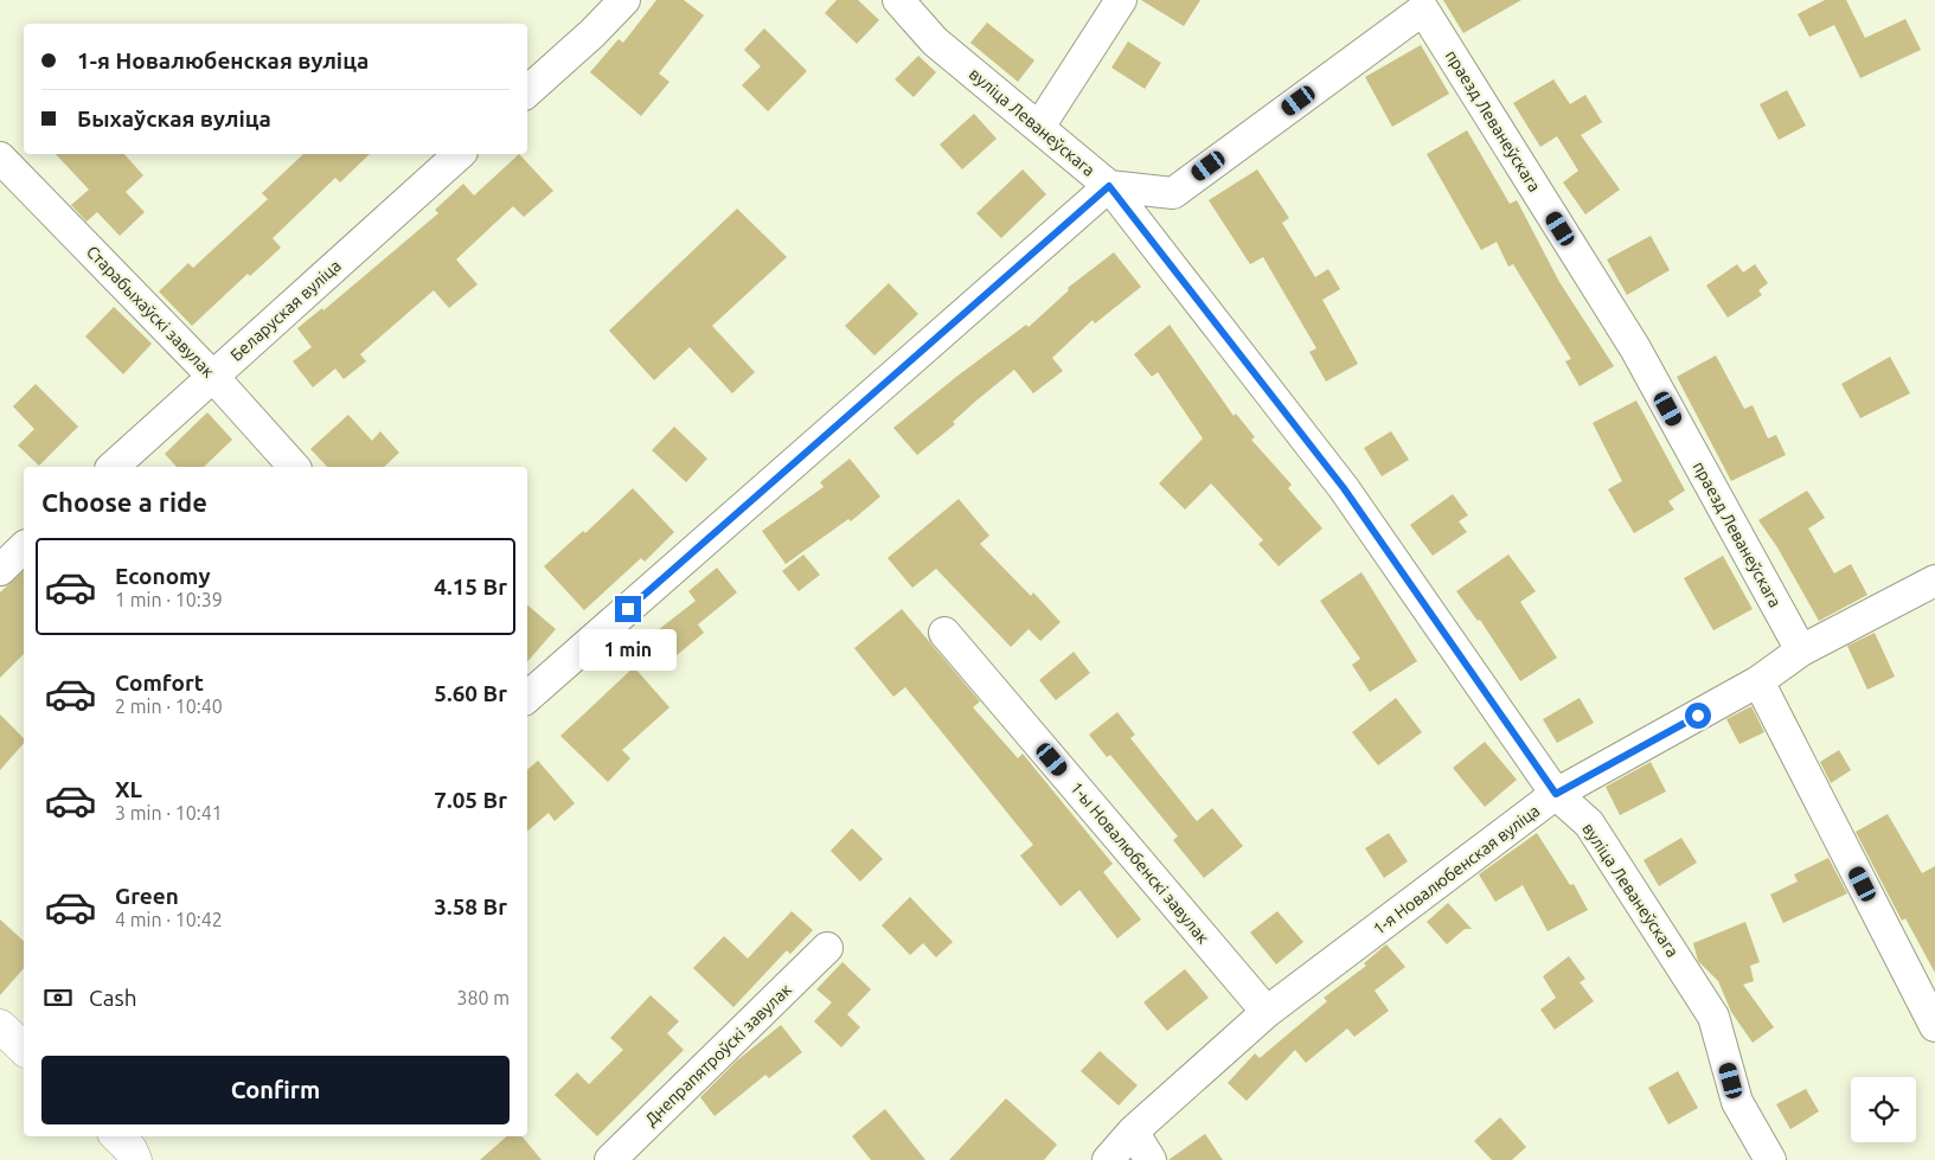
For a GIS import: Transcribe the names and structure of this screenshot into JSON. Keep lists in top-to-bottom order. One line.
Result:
{"streets":{"street":["праезд Леванеўскага","вуліца Леванеўскага","Беларуская вуліца","Старабыхаўскі завулак","1-ы Новалюбенскі завулак","1-я Новалюбенская вуліца","Днепрапятроўскі завулак"]},"crossings":[["праезд Леванеўскага","вуліца Леванеўскага"],["праезд Леванеўскага","1-я Новалюбенская вуліца"],["вуліца Леванеўскага","1-я Новалюбенская вуліца"],["Беларуская вуліца","Старабыхаўскі завулак"],["1-ы Новалюбенскі завулак","1-я Новалюбенская вуліца"]],"page":{"banner":["1-я Новалюбенская вуліца","Быхаўская вуліца"],"heading":"Choose a ride","list":[{"name":"Economy","note":"1 min · 10:39","value":"4.15 Br"},{"name":"Comfort","note":"2 min · 10:40","value":"5.60 Br"},{"name":"XL","note":"3 min · 10:41","value":"7.05 Br"},{"name":"Green","note":"4 min · 10:42","value":"3.58 Br"}],"bubble":"1 min","pay":["Cash","380 m"],"buttons":"Confirm"}}
